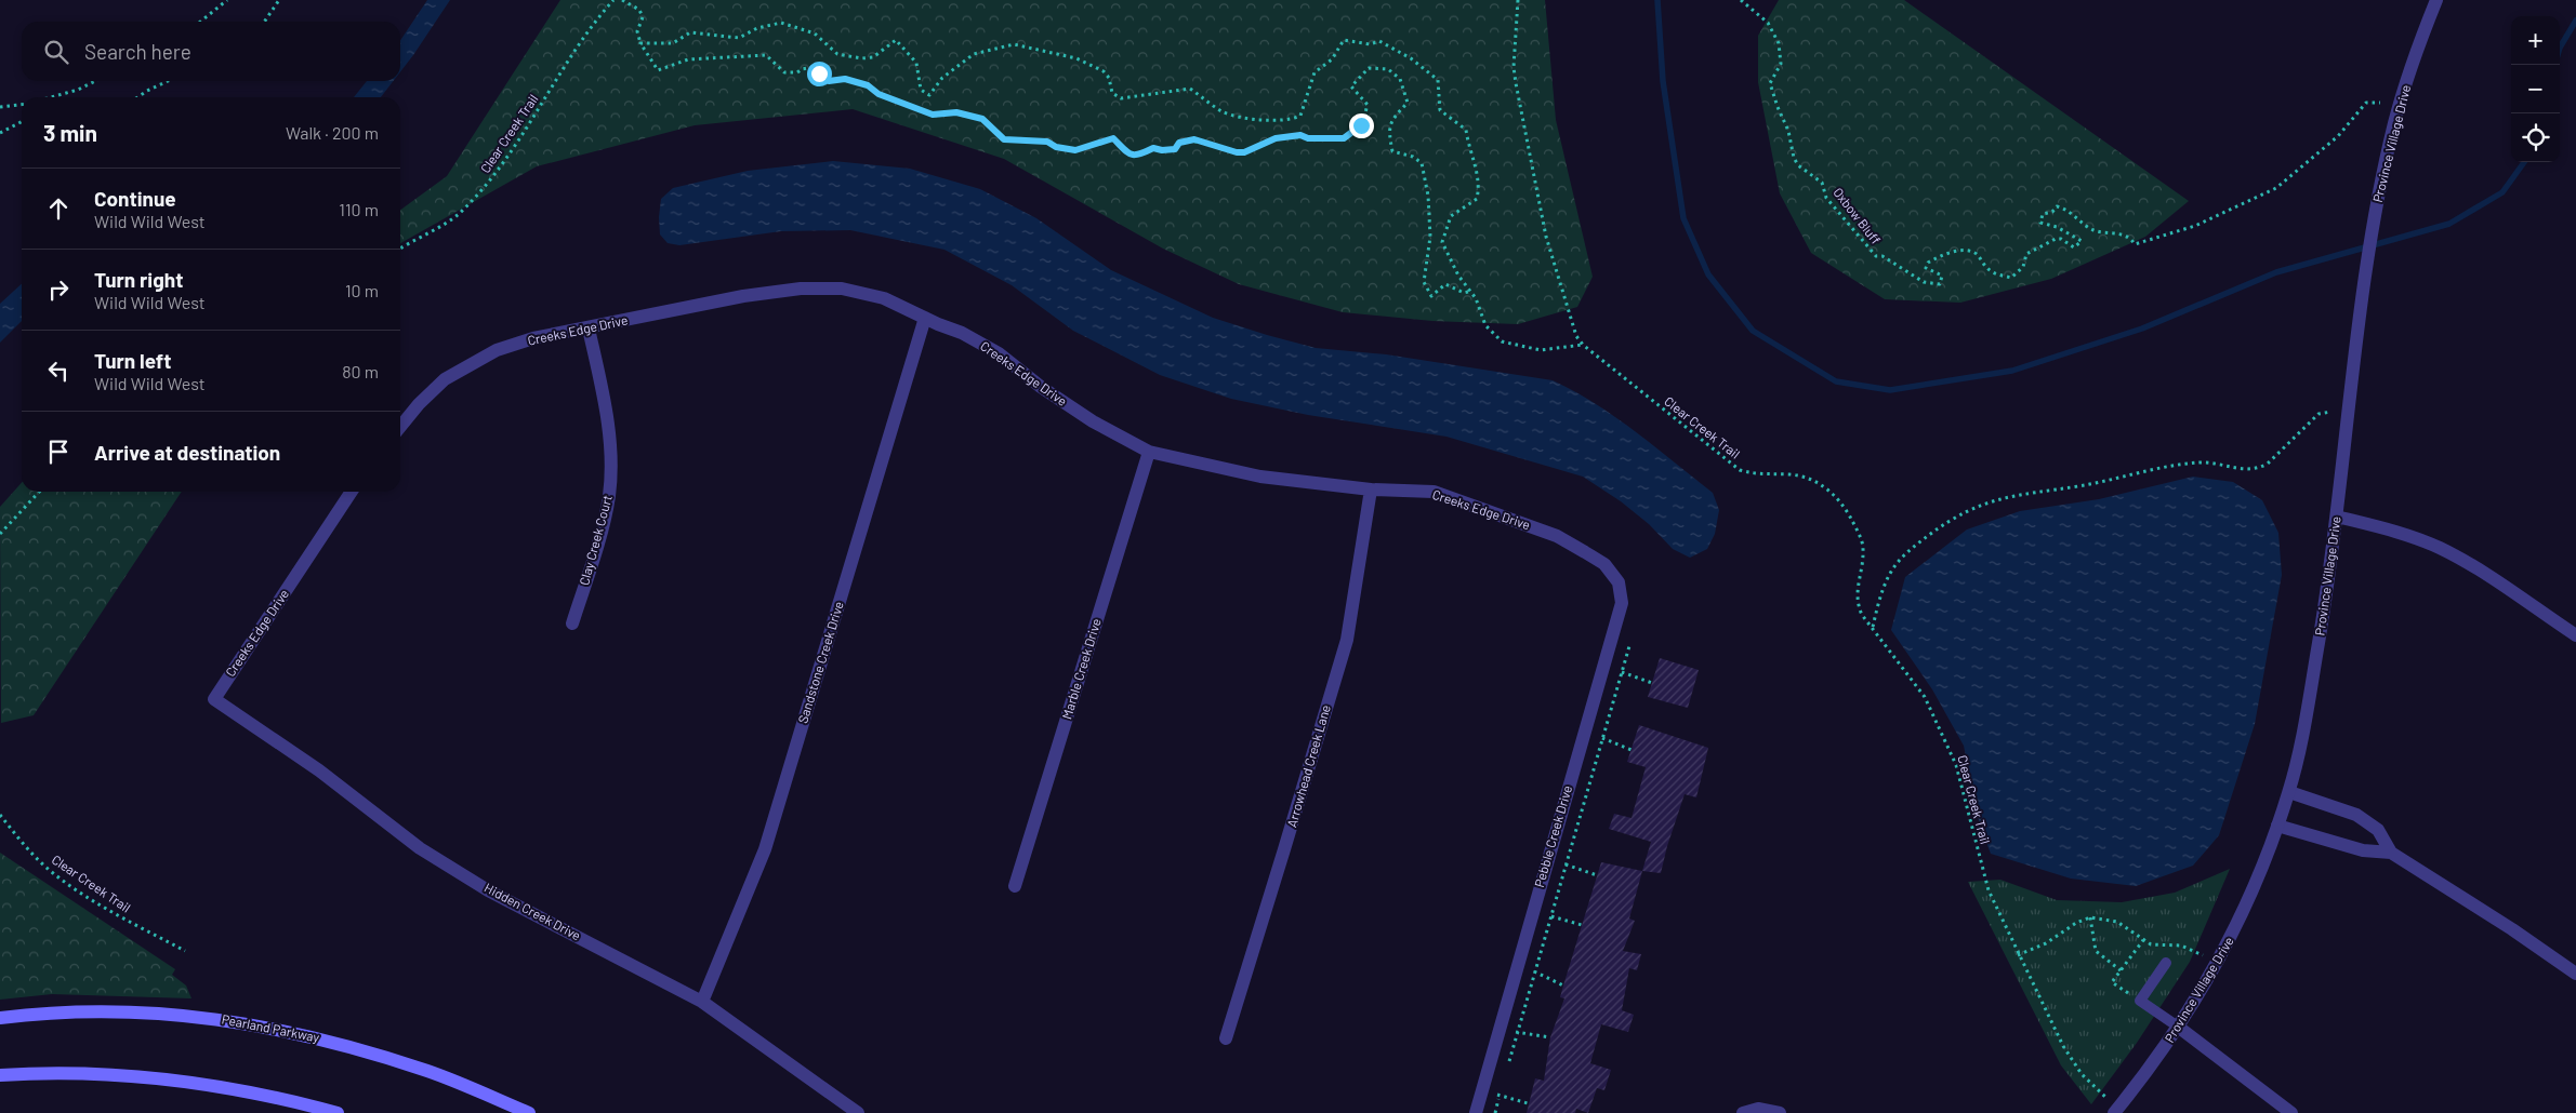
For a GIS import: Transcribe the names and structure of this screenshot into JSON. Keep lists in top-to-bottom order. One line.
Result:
{"streets":{"main road":["Pearland Parkway"],"street":["Province Village Drive","Creeks Edge Drive","Clay Creek Court","Sandstone Creek Drive","Marble Creek Drive","Arrowhead Creek Lane","Pebble Creek Drive","Hidden Creek Drive"],"path":["Clear Creek Trail","Oxbow Bluff"]},"crossings":[["Creeks Edge Drive","Clay Creek Court"],["Creeks Edge Drive","Sandstone Creek Drive"],["Creeks Edge Drive","Marble Creek Drive"],["Creeks Edge Drive","Arrowhead Creek Lane"],["Creeks Edge Drive","Pebble Creek Drive"],["Creeks Edge Drive","Hidden Creek Drive"],["Sandstone Creek Drive","Hidden Creek Drive"]],"page":{"map_buttons":["+","−"],"search":"Search here","heading":["3 min","Walk · 200 m"],"list":[["Continue","Wild Wild West","110 m"],["Turn right","Wild Wild West","10 m"],["Turn left","Wild Wild West","80 m"],"Arrive at destination"]}}
